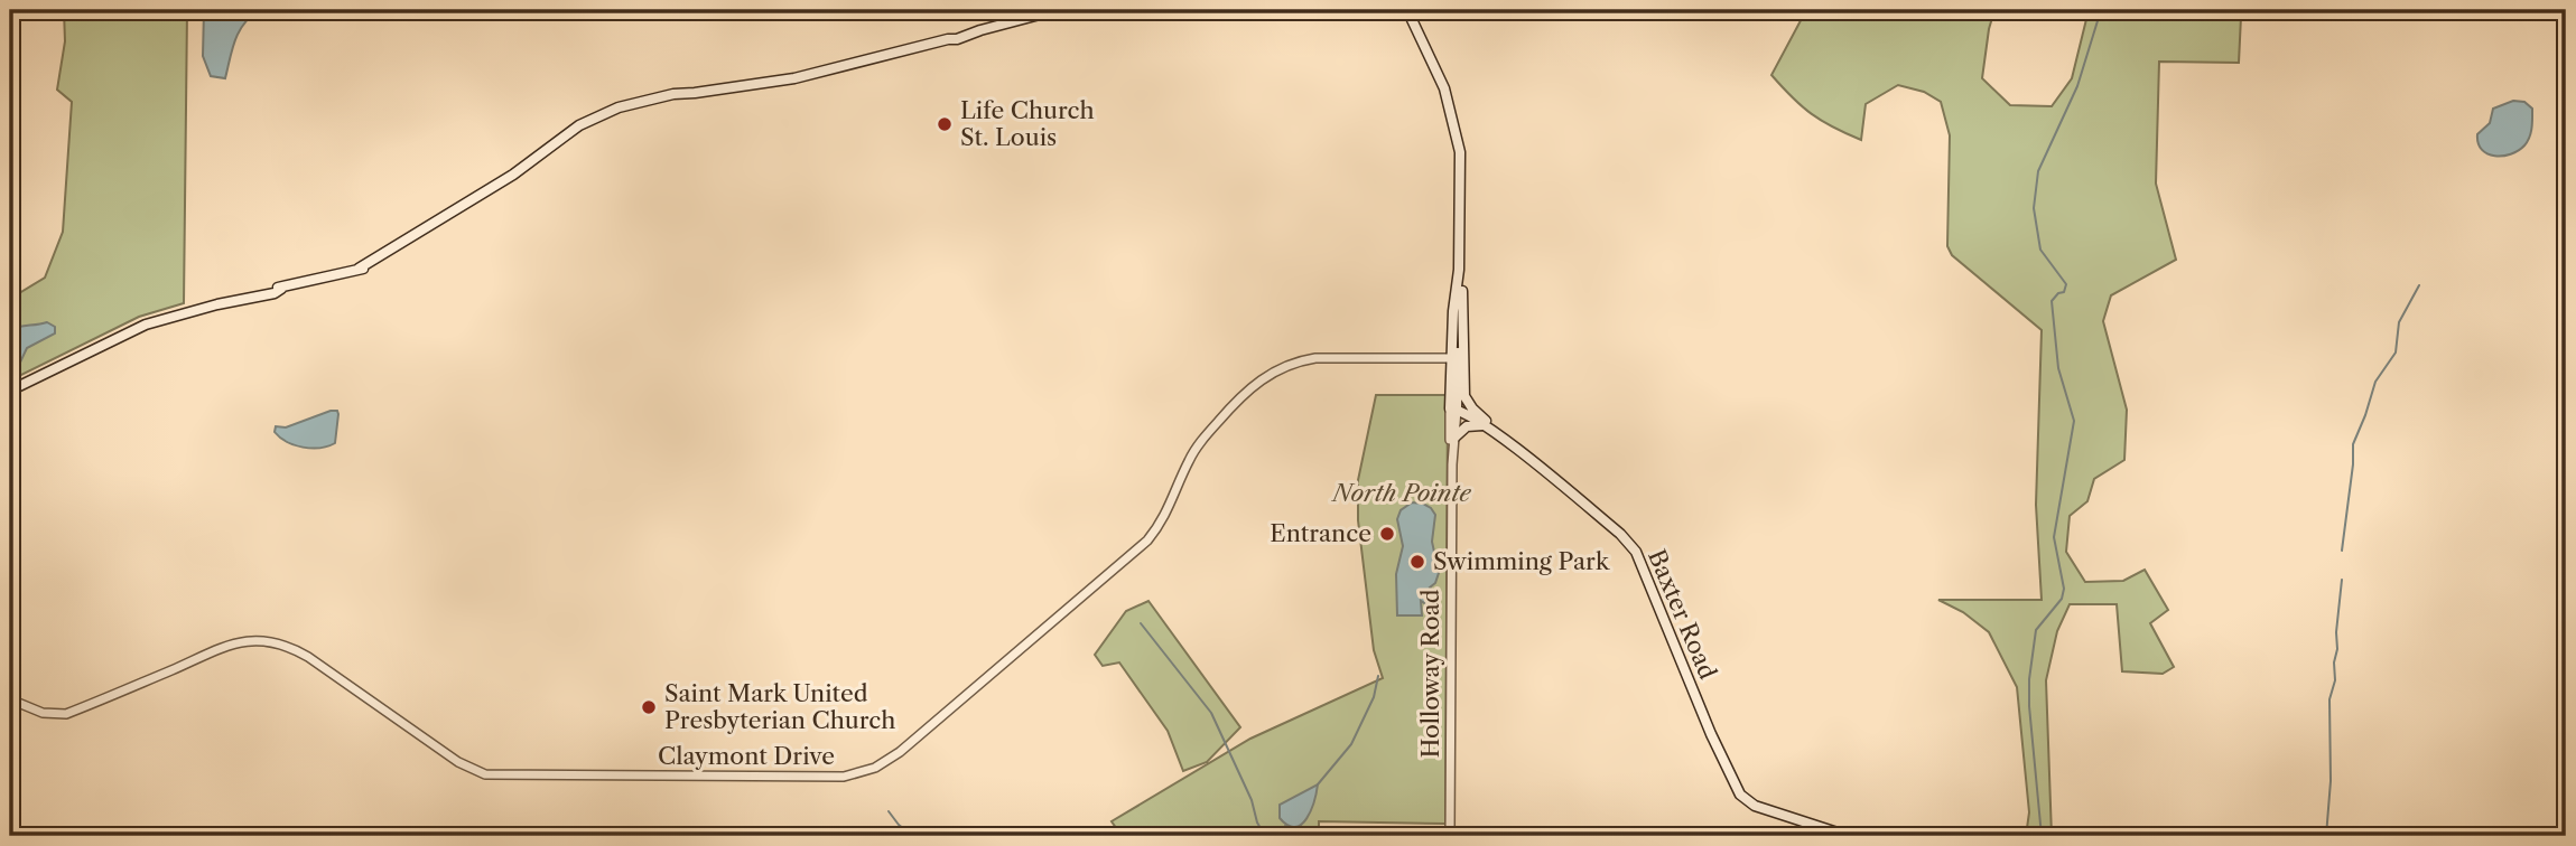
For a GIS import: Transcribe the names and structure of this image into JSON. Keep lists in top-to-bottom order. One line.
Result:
{"streets":{"main road":["Baxter Road"],"street":["Holloway Road","Claymont Drive"]},"crossings":[["Baxter Road","Holloway Road"]],"parks":["North Pointe"],"places":["Life Church St. Louis","Entrance","Swimming Park","Saint Mark United Presbyterian Church"]}
